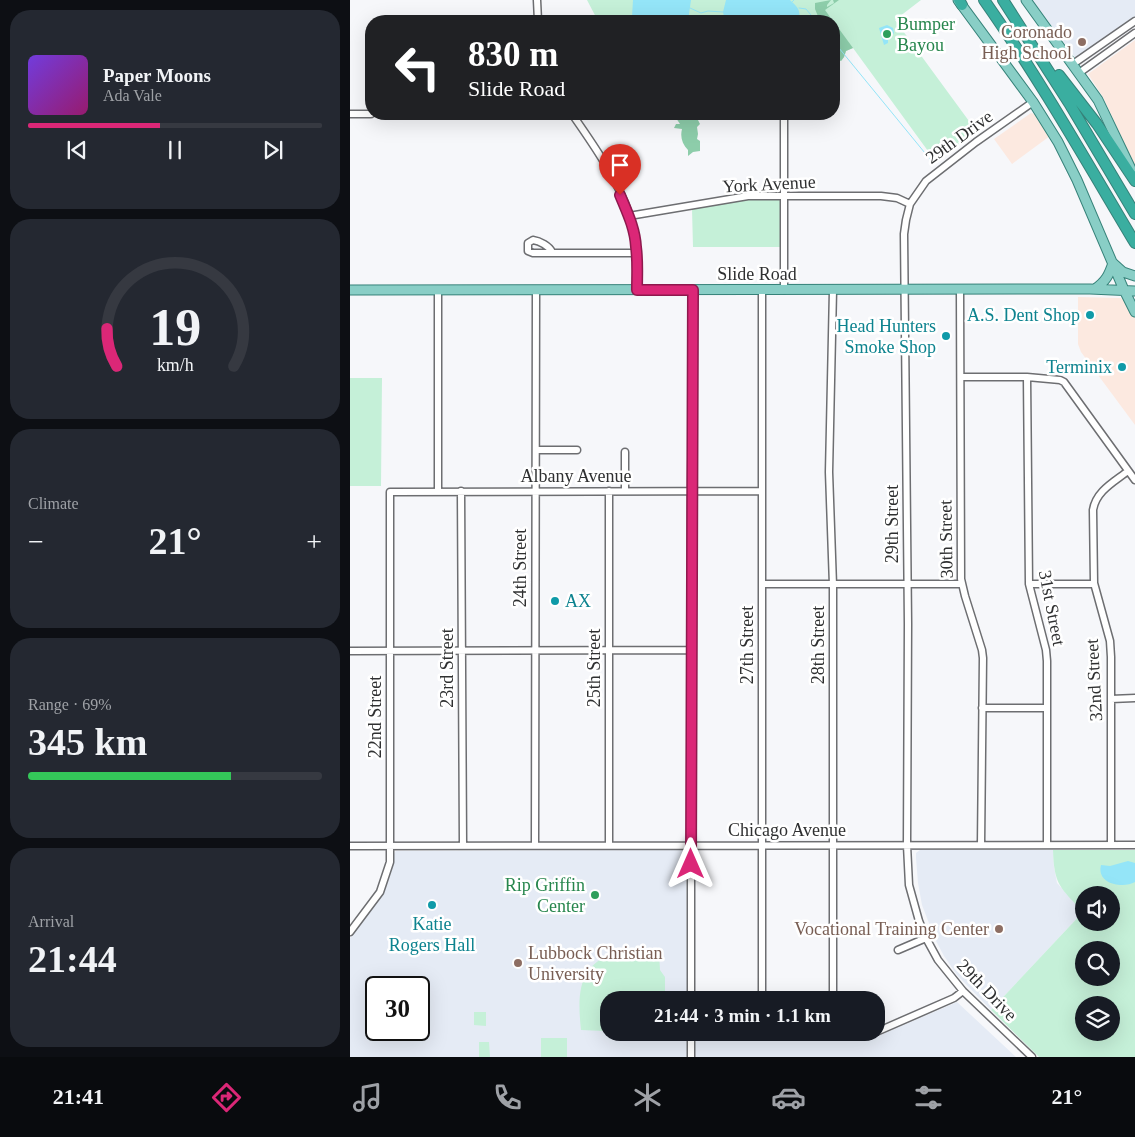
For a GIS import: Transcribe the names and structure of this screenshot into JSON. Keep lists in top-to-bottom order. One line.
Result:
{"streets":{"main road":["Slide Road"],"street":["29th Drive","York Avenue","Albany Avenue","29th Street","30th Street","24th Street","31st Street","27th Street","28th Street","23rd Street","25th Street","32nd Street","22nd Street","Chicago Avenue"]},"crossings":[["29th Drive","York Avenue"],["29th Drive","29th Street"],["29th Drive","Chicago Avenue"],["York Avenue","29th Street"],["Slide Road","29th Street"],["Slide Road","30th Street"],["Slide Road","24th Street"],["Slide Road","27th Street"],["Slide Road","28th Street"],["Albany Avenue","24th Street"],["Albany Avenue","27th Street"],["Albany Avenue","23rd Street"],["Albany Avenue","25th Street"],["Albany Avenue","22nd Street"],["29th Street","Chicago Avenue"],["30th Street","Chicago Avenue"],["24th Street","Chicago Avenue"],["31st Street","Chicago Avenue"],["27th Street","Chicago Avenue"],["28th Street","Chicago Avenue"],["23rd Street","Chicago Avenue"],["25th Street","Chicago Avenue"],["32nd Street","Chicago Avenue"],["22nd Street","Chicago Avenue"]],"places":["Bumper Bayou","Coronado High School","A.S. Dent Shop","Head Hunters Smoke Shop","Terminix","AX","Rip Griffin Center","Katie Rogers Hall","Vocational Training Center","Lubbock Christian University"],"page":{"turn":["830 m","Slide Road"],"song":["Paper Moons","Ada Vale"],"tile":["Climate",["Range · 69%","345 km"],["Arrival","21:44"]],"heat":["−","21°","+"],"limit":"30","trip":"21:44 · 3 min · 1.1 km","tabs":["21:41","21°"],"gauge":["19","km/h"]}}
